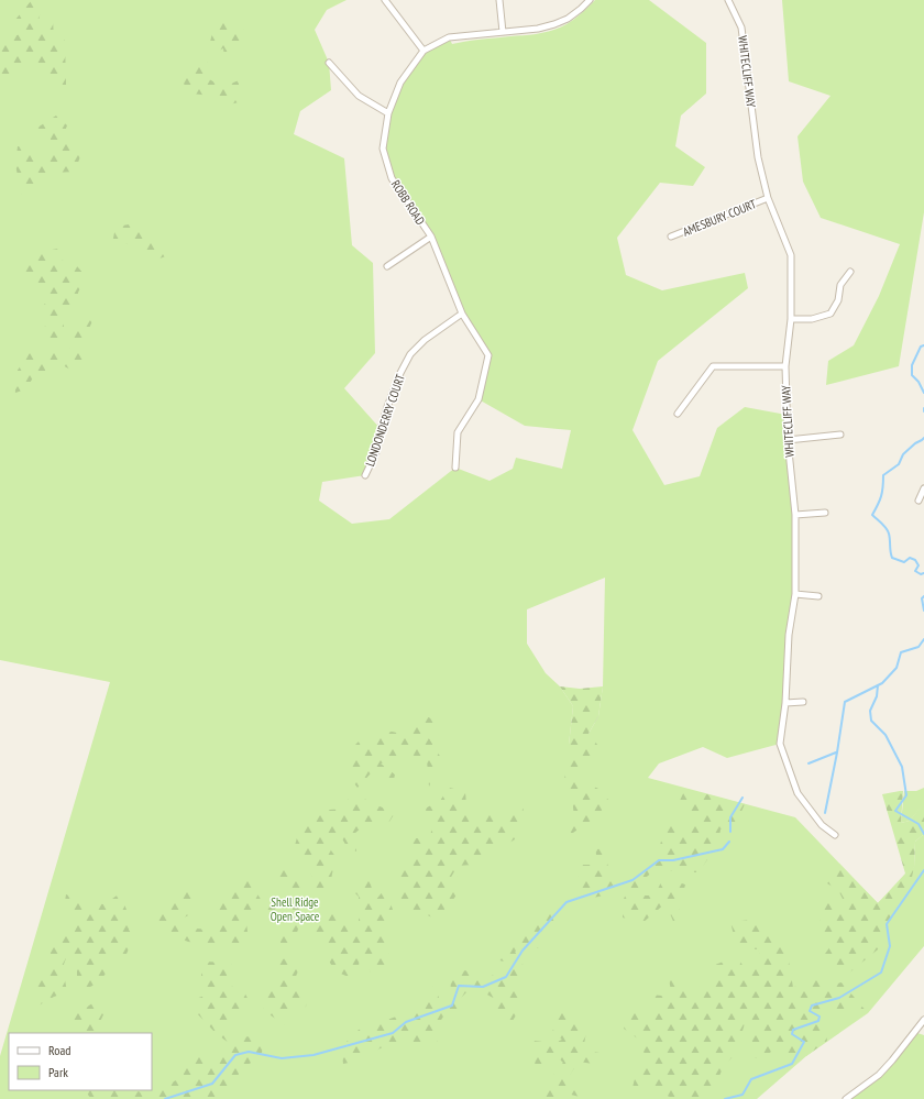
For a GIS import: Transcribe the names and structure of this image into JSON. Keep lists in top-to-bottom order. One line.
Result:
{"streets":{"street":["WHITECLIFF WAY","ROBB ROAD","AMESBURY COURT","LONDONDERRY COURT"]},"crossings":[["WHITECLIFF WAY","AMESBURY COURT"],["ROBB ROAD","LONDONDERRY COURT"]],"parks":["Shell Ridge Open Space"],"legend":["Road","Park"]}
